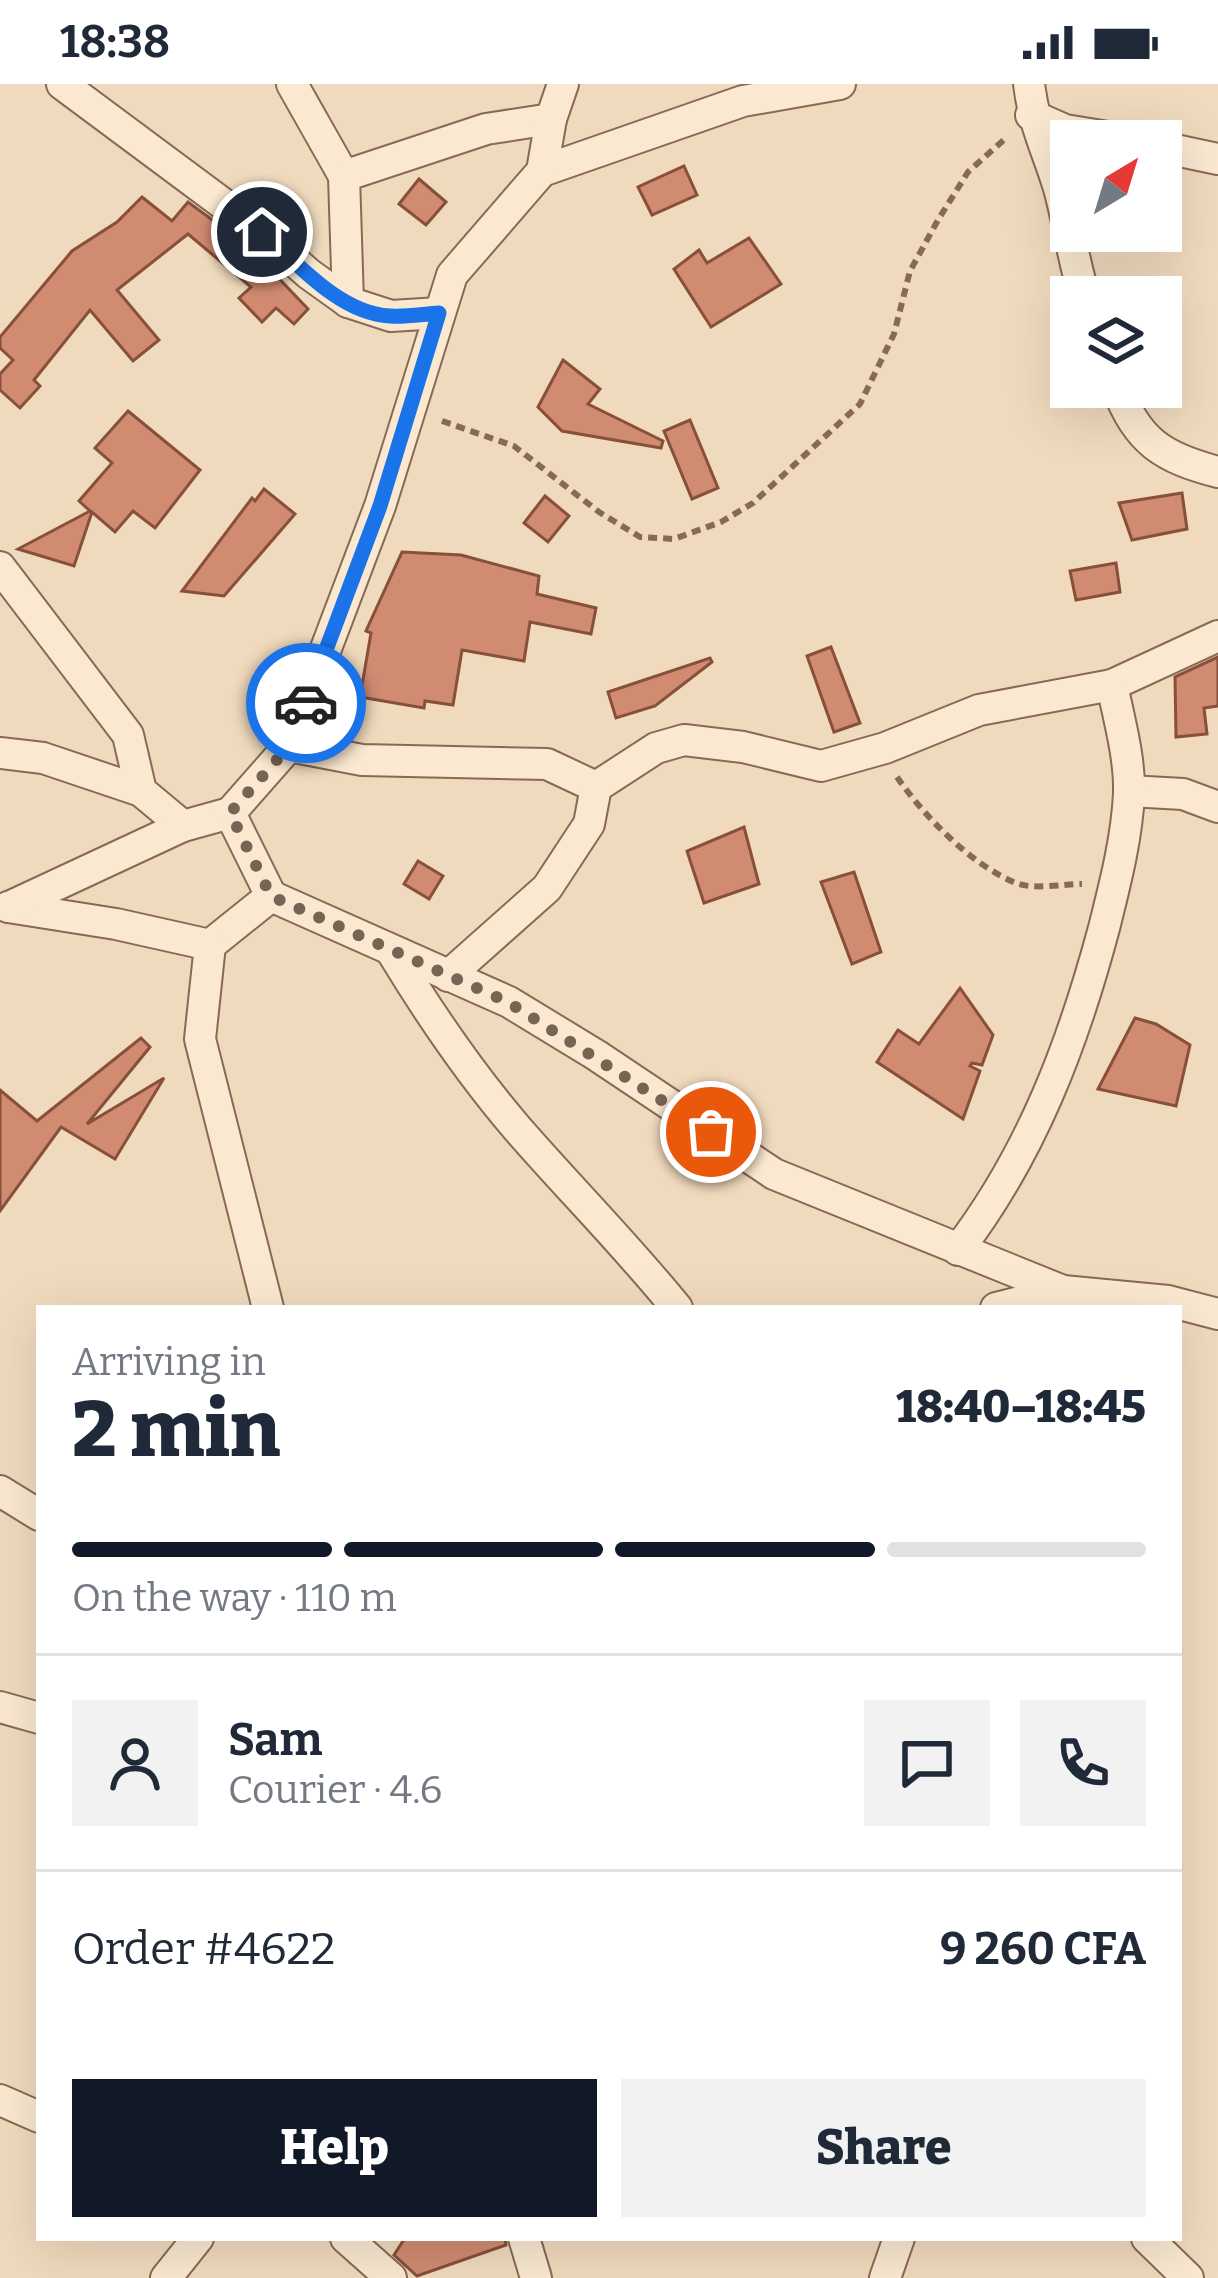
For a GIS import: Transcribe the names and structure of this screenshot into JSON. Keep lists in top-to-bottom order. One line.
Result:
{"north":"top right","page":{"status":"18:38","heading":["2 min","Arriving in","18:40–18:45"],"panel":["Sam","Courier · 4.6","Order #4622","9 260 CFA"],"bar":"On the way · 110 m","buttons":["Help","Share"]}}
